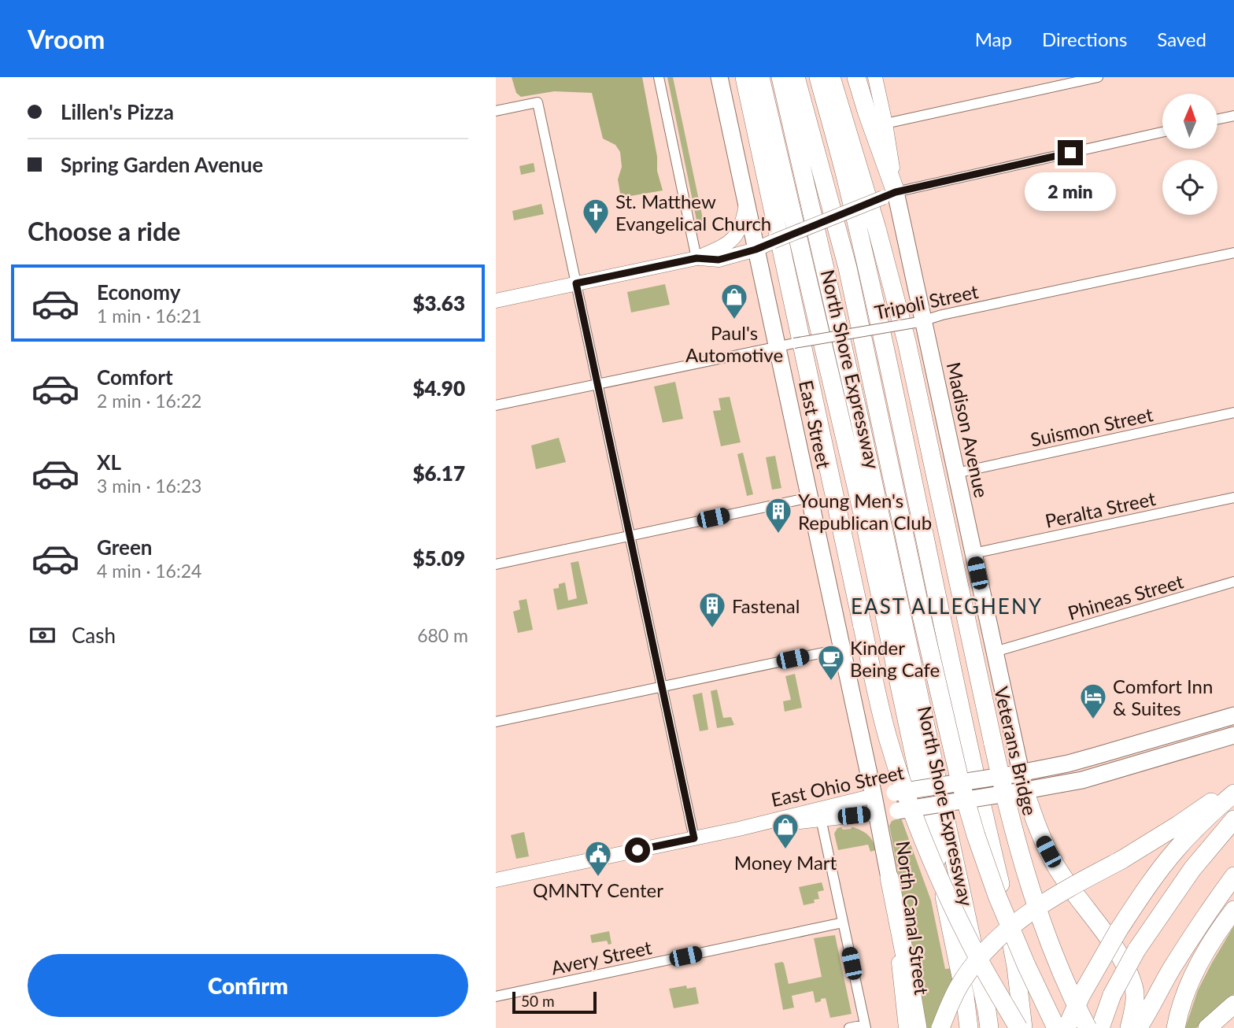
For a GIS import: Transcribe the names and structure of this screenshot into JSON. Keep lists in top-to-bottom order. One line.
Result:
{"streets":{"highway":["North Shore Expressway","Veterans Bridge"],"main road":["East Street","Madison Avenue","East Ohio Street","North Canal Street"],"street":["Tripoli Street","Suismon Street","Peralta Street","Phineas Street","Avery Street"]},"crossings":[["Tripoli Street","East Street"],["Tripoli Street","Madison Avenue"],["East Street","East Ohio Street"],["East Street","North Canal Street"],["Suismon Street","Madison Avenue"],["Madison Avenue","Peralta Street"],["Madison Avenue","Phineas Street"],["Madison Avenue","East Ohio Street"],["East Ohio Street","North Canal Street"]],"districts":["EAST ALLEGHENY"],"places":{"church":["St. Matthew Evangelical Church"],"shop":["Paul's Automotive","Money Mart"],"building":["Young Men's Republican Club","Fastenal"],"cafe":["Kinder Being Cafe"],"hotel":["Comfort Inn & Suites"],"public building":["QMNTY Center"]},"scale_bar":"50 m","north":"top","page":{"header":"Vroom","nav":["Map","Directions","Saved"],"banner":["Lillen's Pizza","Spring Garden Avenue"],"bubble":"2 min","heading":"Choose a ride","list":[{"name":"Economy","note":"1 min · 16:21","value":"$3.63"},{"name":"Comfort","note":"2 min · 16:22","value":"$4.90"},{"name":"XL","note":"3 min · 16:23","value":"$6.17"},{"name":"Green","note":"4 min · 16:24","value":"$5.09"}],"pay":["Cash","680 m"],"buttons":"Confirm","scale":"50 m"}}
